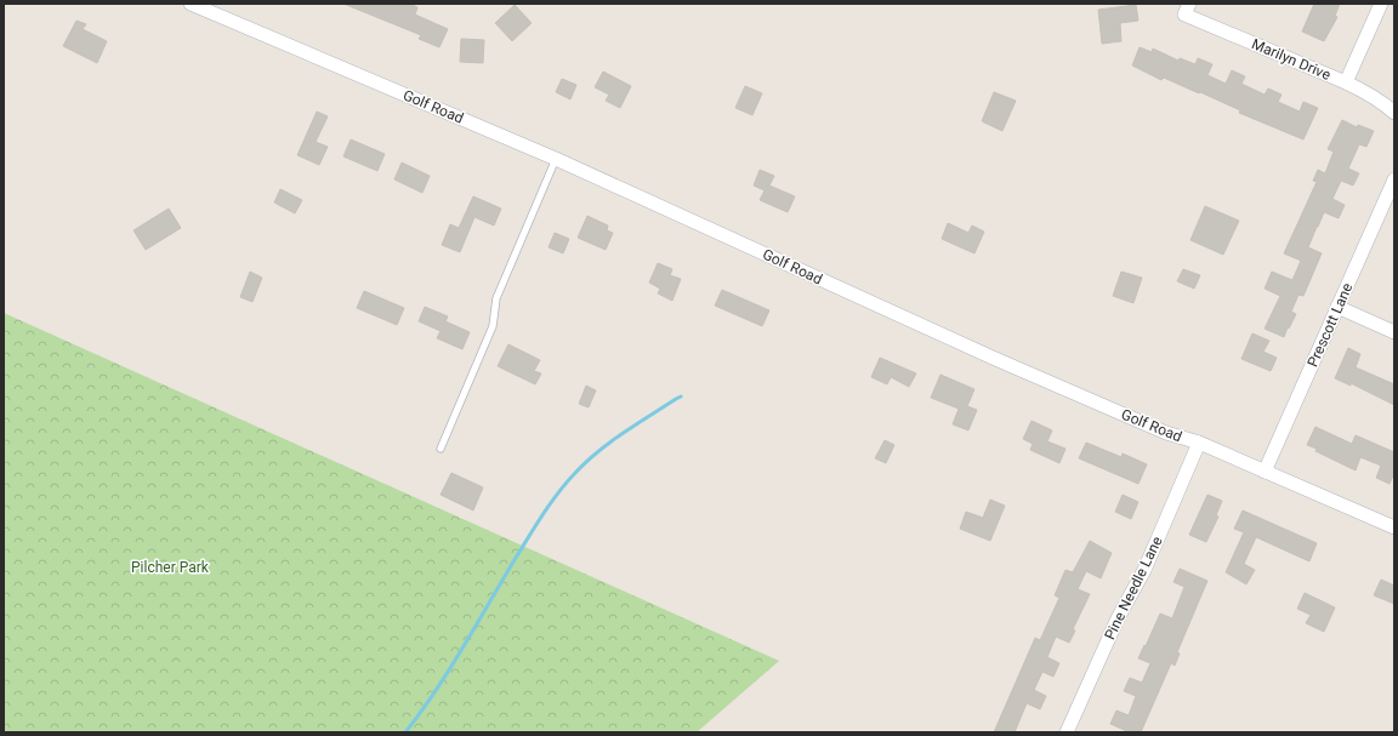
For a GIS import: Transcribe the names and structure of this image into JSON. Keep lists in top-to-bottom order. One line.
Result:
{"streets":{"street":["Marilyn Drive","Golf Road","Prescott Lane","Pine Needle Lane"]},"crossings":[["Golf Road","Prescott Lane"],["Golf Road","Pine Needle Lane"]],"parks":["Pilcher Park"]}
